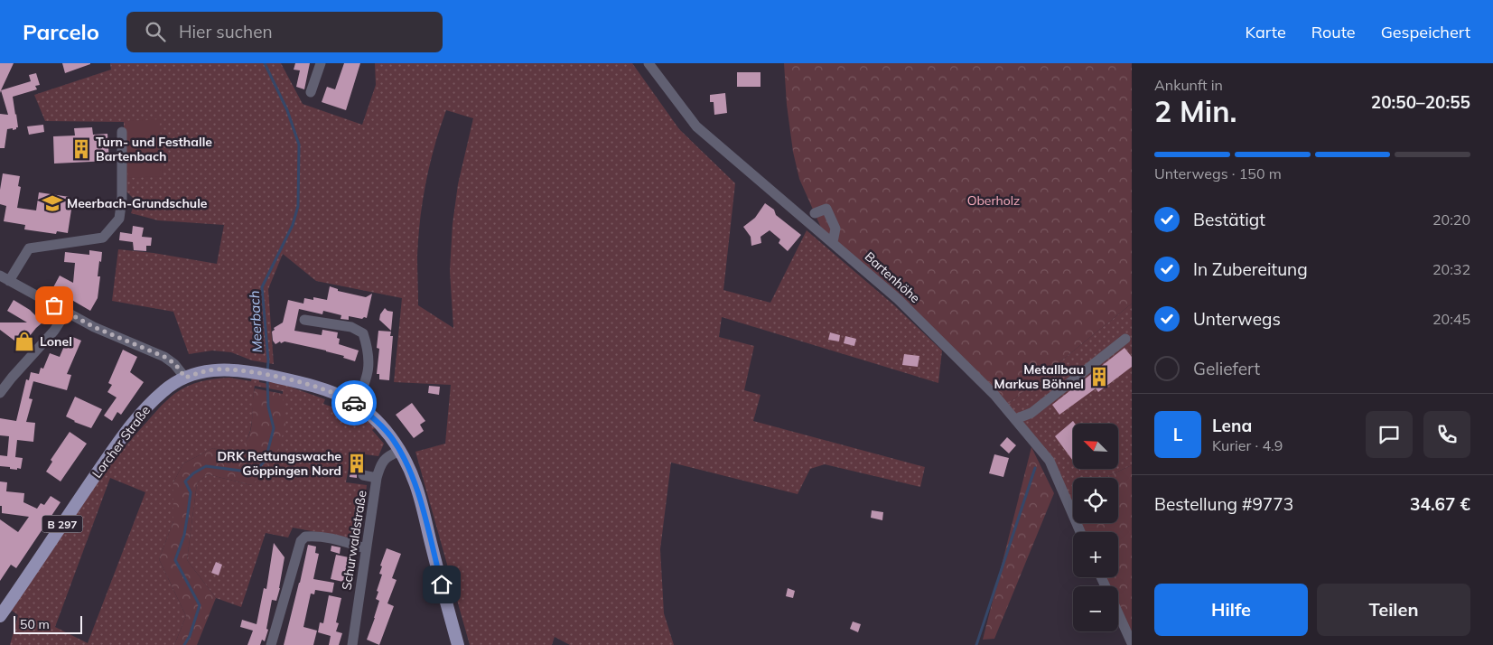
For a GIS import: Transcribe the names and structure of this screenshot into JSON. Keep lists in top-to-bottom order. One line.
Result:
{"streets":{"main road":["Lorcher Straße","B 297"],"street":["Bartenhöhe","Schurwaldstraße"]},"crossings":[["Lorcher Straße","Schurwaldstraße"]],"water":["Meerbach"],"parks":["Oberholz"],"places":{"building":["Turn- und Festhalle Bartenbach","Metallbau Markus Böhnel","DRK Rettungswache Göppingen Nord"],"school or university":["Meerbach-Grundschule"],"shop":["Lonel"]},"scale_bar":"50 m","north":"top left","page":{"header":"Parcelo","search":"Hier suchen","nav":["Karte","Route","Gespeichert"],"heading":["2 Min.","Ankunft in","20:50–20:55"],"panel":["Lena","Kurier · 4.9","Bestellung #9773","34.67 €"],"bar":"Unterwegs · 150 m","list":[["Bestätigt","20:20"],["In Zubereitung","20:32"],["Unterwegs","20:45"],"Geliefert"],"round":"L","map_buttons":["+","−"],"buttons":["Hilfe","Teilen"],"scale":"50 m"}}
